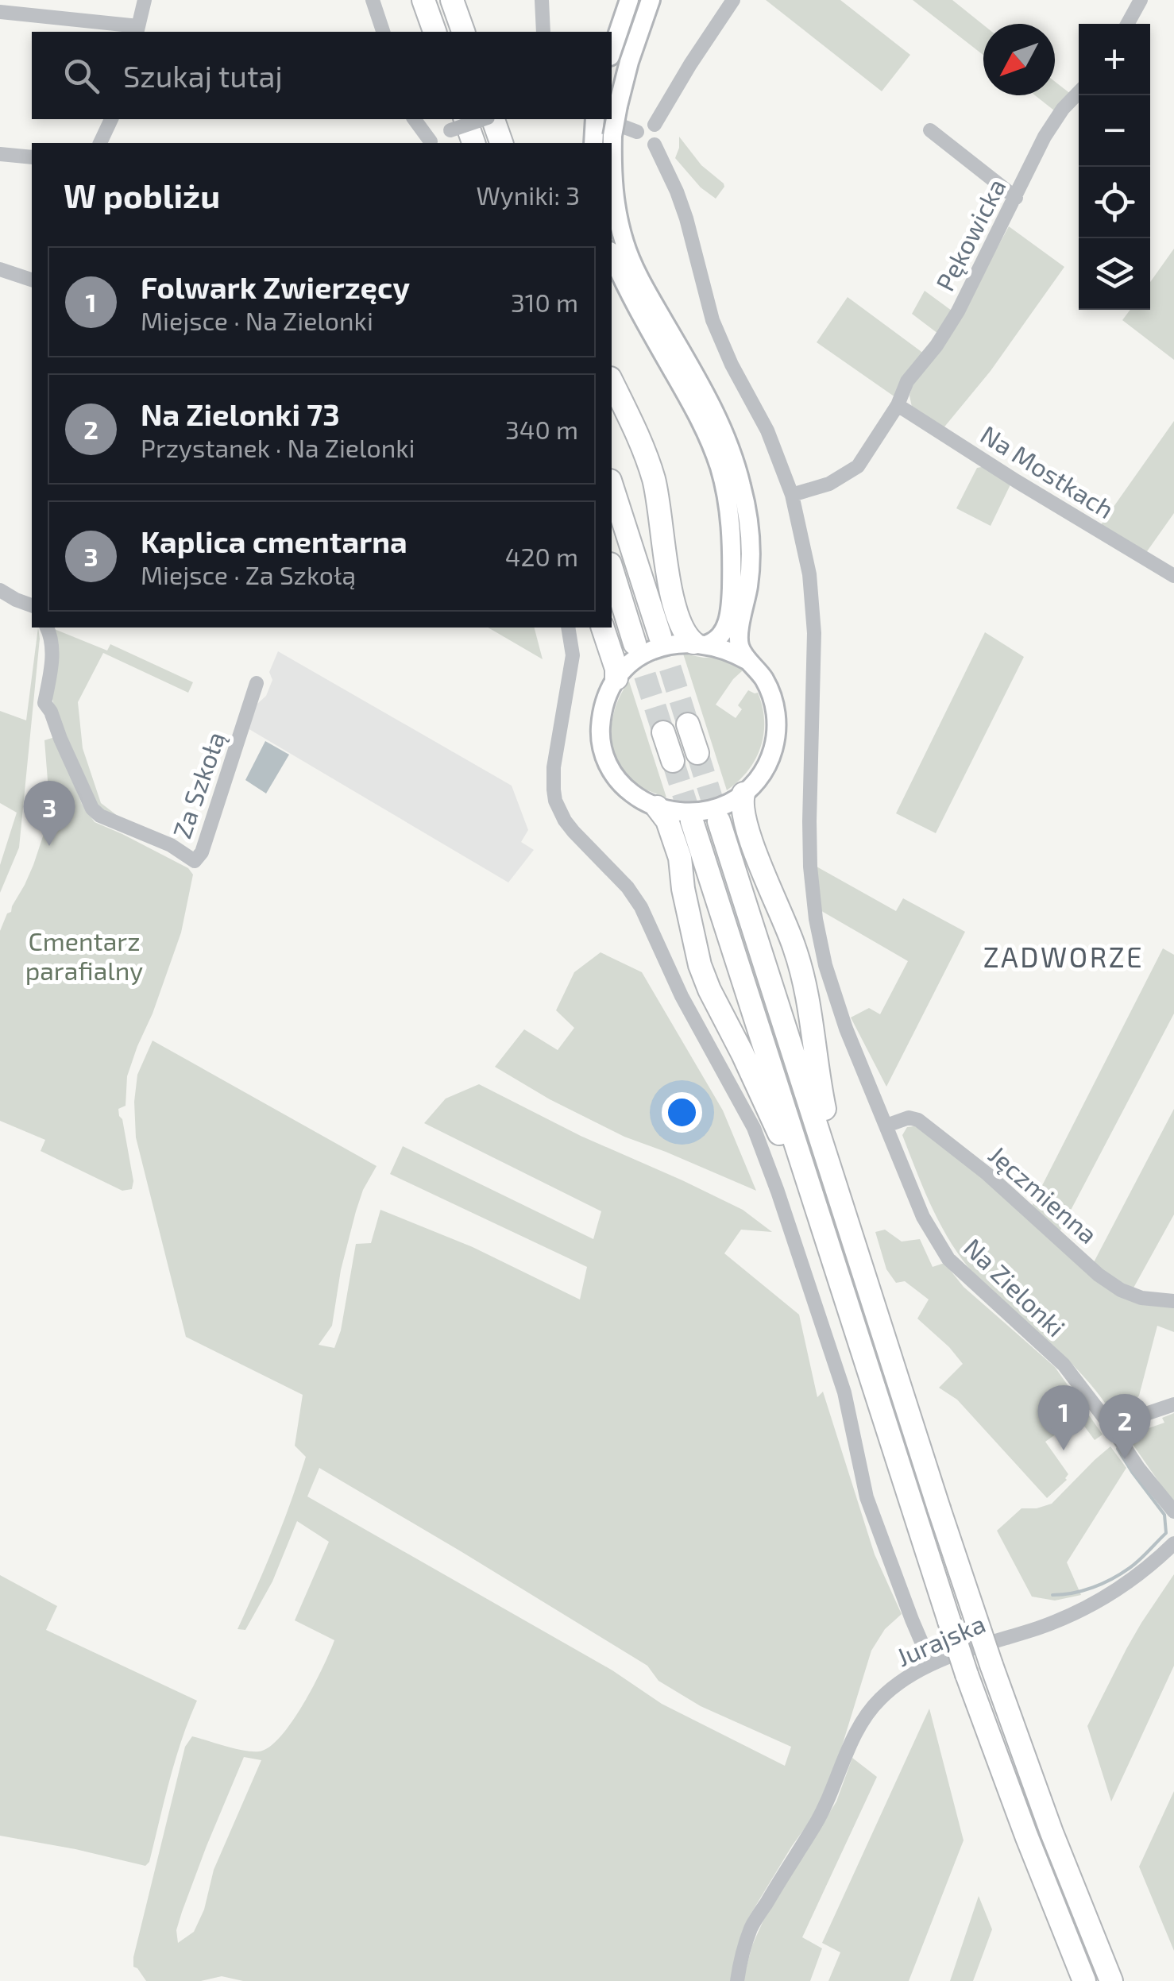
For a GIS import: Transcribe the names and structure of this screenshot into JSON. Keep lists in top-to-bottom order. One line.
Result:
{"streets":{"street":["Pękowicka","Na Mostkach","Za Szkołą","Jęczmienna","Na Zielonki","Jurajska"]},"crossings":[["Pękowicka","Na Mostkach"],["Pękowicka","Na Zielonki"],["Jęczmienna","Na Zielonki"]],"districts":["ZADWORZE"],"parks":["Cmentarz parafialny"],"north":"bottom left","page":{"map_buttons":["+","−"],"search":"Szukaj tutaj","heading":["W pobliżu","Wyniki: 3"],"list":[{"mark":"1","name":"Folwark Zwierzęcy","note":"Miejsce · Na Zielonki","value":"310 m"},{"mark":"2","name":"Na Zielonki 73","note":"Przystanek · Na Zielonki","value":"340 m"},{"mark":"3","name":"Kaplica cmentarna","note":"Miejsce · Za Szkołą","value":"420 m"}],"pins":["3","1","2"]}}
